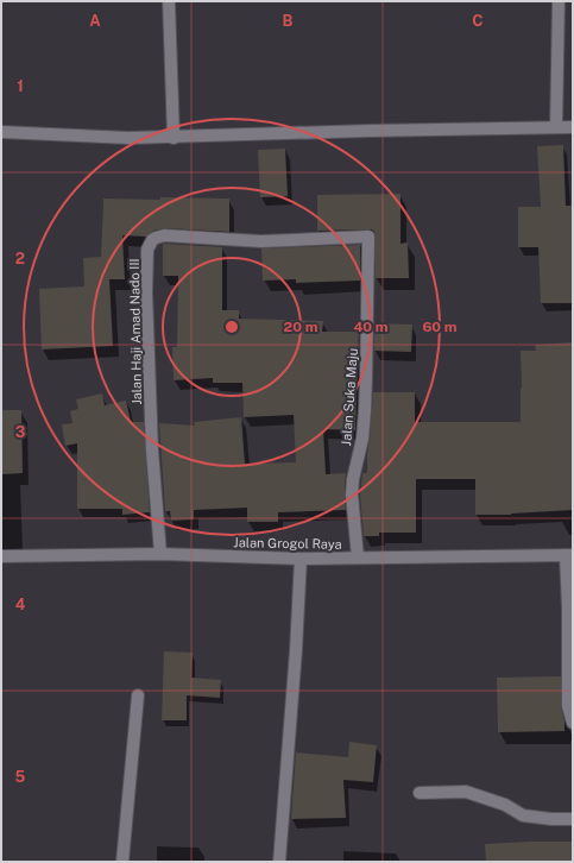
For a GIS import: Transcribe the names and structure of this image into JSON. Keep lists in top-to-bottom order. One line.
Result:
{"streets":{"street":["Jalan Haji Amad Nado III","Jalan Suka Maju","Jalan Grogol Raya"]},"crossings":[["Jalan Haji Amad Nado III","Jalan Suka Maju"],["Jalan Haji Amad Nado III","Jalan Grogol Raya"],["Jalan Suka Maju","Jalan Grogol Raya"]],"grid":{"columns":["A","B","C"],"rows":["1","2","3","4","5"]},"rings":["20 m","40 m","60 m"]}
